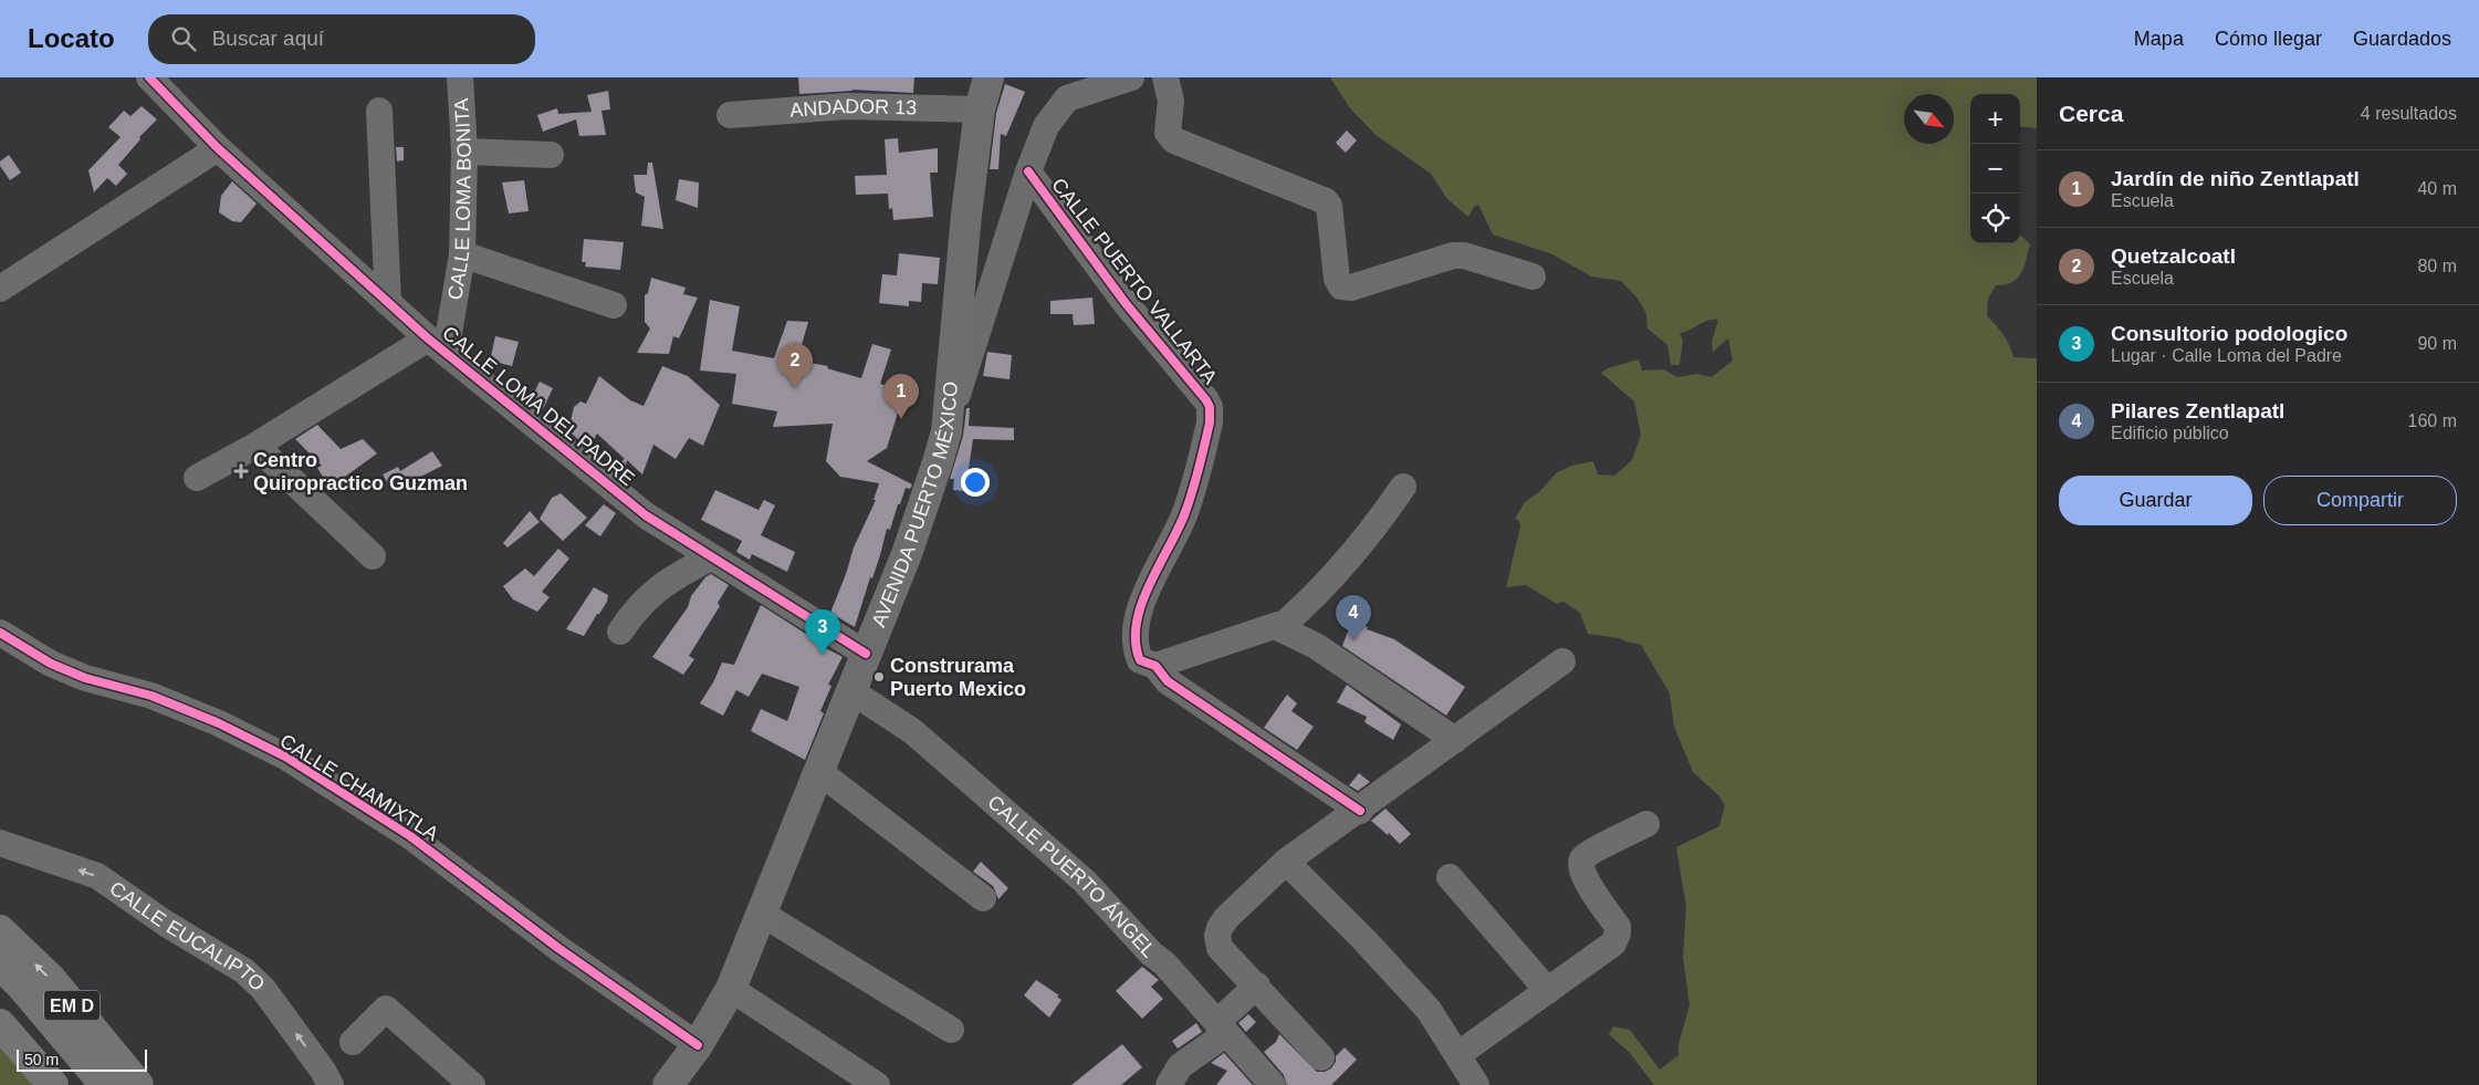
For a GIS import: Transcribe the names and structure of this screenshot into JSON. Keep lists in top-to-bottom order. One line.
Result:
{"streets":{"highway":["EM D"],"main road":["AVENIDA PUERTO MÉXICO"],"street":["ANDADOR 13","CALLE LOMA BONITA","CALLE PUERTO VALLARTA","CALLE LOMA DEL PADRE","CALLE CHAMIXTLA","CALLE PUERTO ÁNGEL","CALLE EUCALIPTO"]},"crossings":[["ANDADOR 13","AVENIDA PUERTO MÉXICO"],["CALLE LOMA BONITA","CALLE LOMA DEL PADRE"],["CALLE LOMA DEL PADRE","AVENIDA PUERTO MÉXICO"],["AVENIDA PUERTO MÉXICO","CALLE CHAMIXTLA"],["AVENIDA PUERTO MÉXICO","CALLE PUERTO ÁNGEL"]],"one_way":["CALLE EUCALIPTO"],"places":{"health":["Centro Quiropractico Guzman"],"other":["Construrama Puerto Mexico"]},"scale_bar":"50 m","north":"bottom right","page":{"header":"Locato","search":"Buscar aquí","nav":["Mapa","Cómo llegar","Guardados"],"heading":["Cerca","4 resultados"],"map_buttons":["+","−"],"list":[{"mark":"1","name":"Jardín de niño Zentlapatl","note":"Escuela","value":"40 m"},{"mark":"2","name":"Quetzalcoatl","note":"Escuela","value":"80 m"},{"mark":"3","name":"Consultorio podologico","note":"Lugar · Calle Loma del Padre","value":"90 m"},{"mark":"4","name":"Pilares Zentlapatl","note":"Edificio público","value":"160 m"}],"pins":["2","1","4","3"],"buttons":["Guardar","Compartir"],"scale":"50 m"}}
